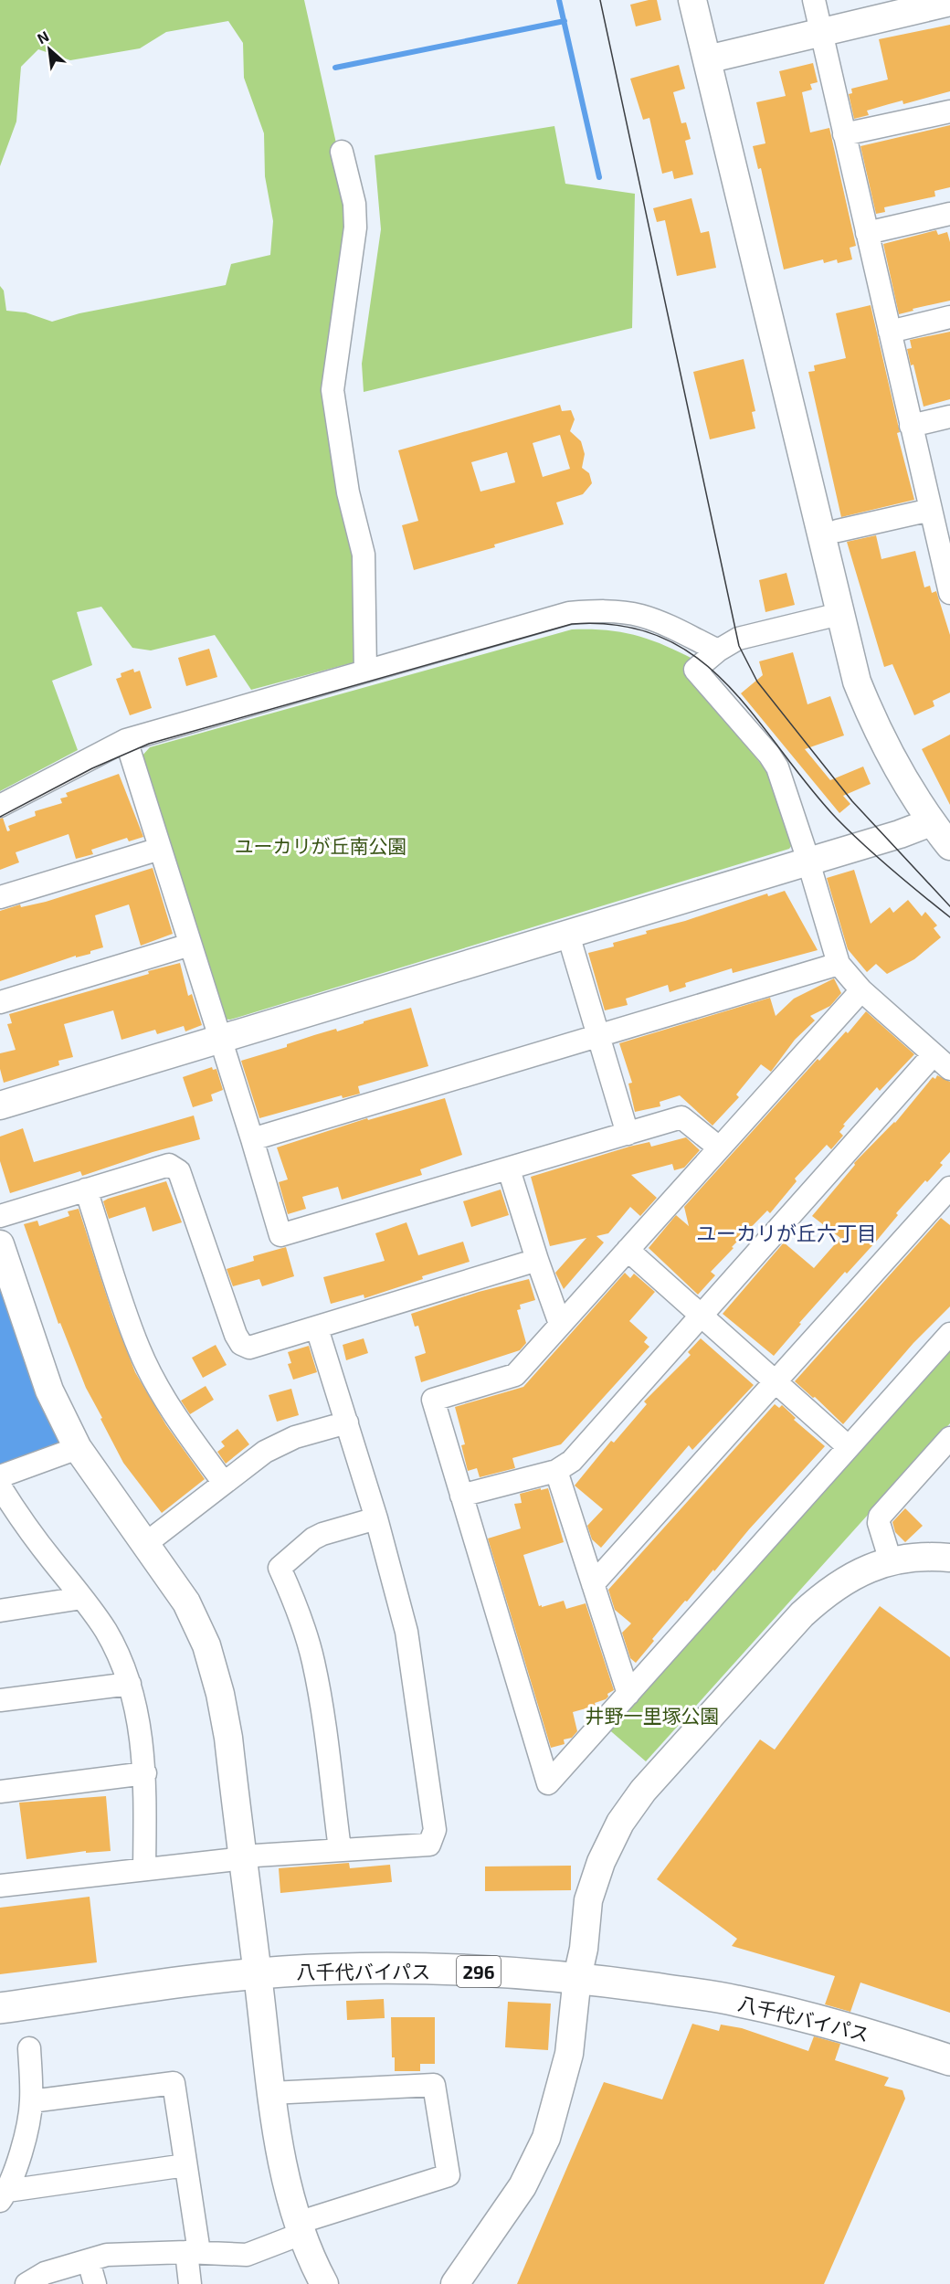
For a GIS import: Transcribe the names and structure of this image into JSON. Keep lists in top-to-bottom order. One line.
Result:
{"streets":{"highway":["八千代バイパス","296"]},"districts":["ユーカリが丘六丁目"],"parks":["ユーカリが丘南公園","井野一里塚公園"],"north":"top left"}
